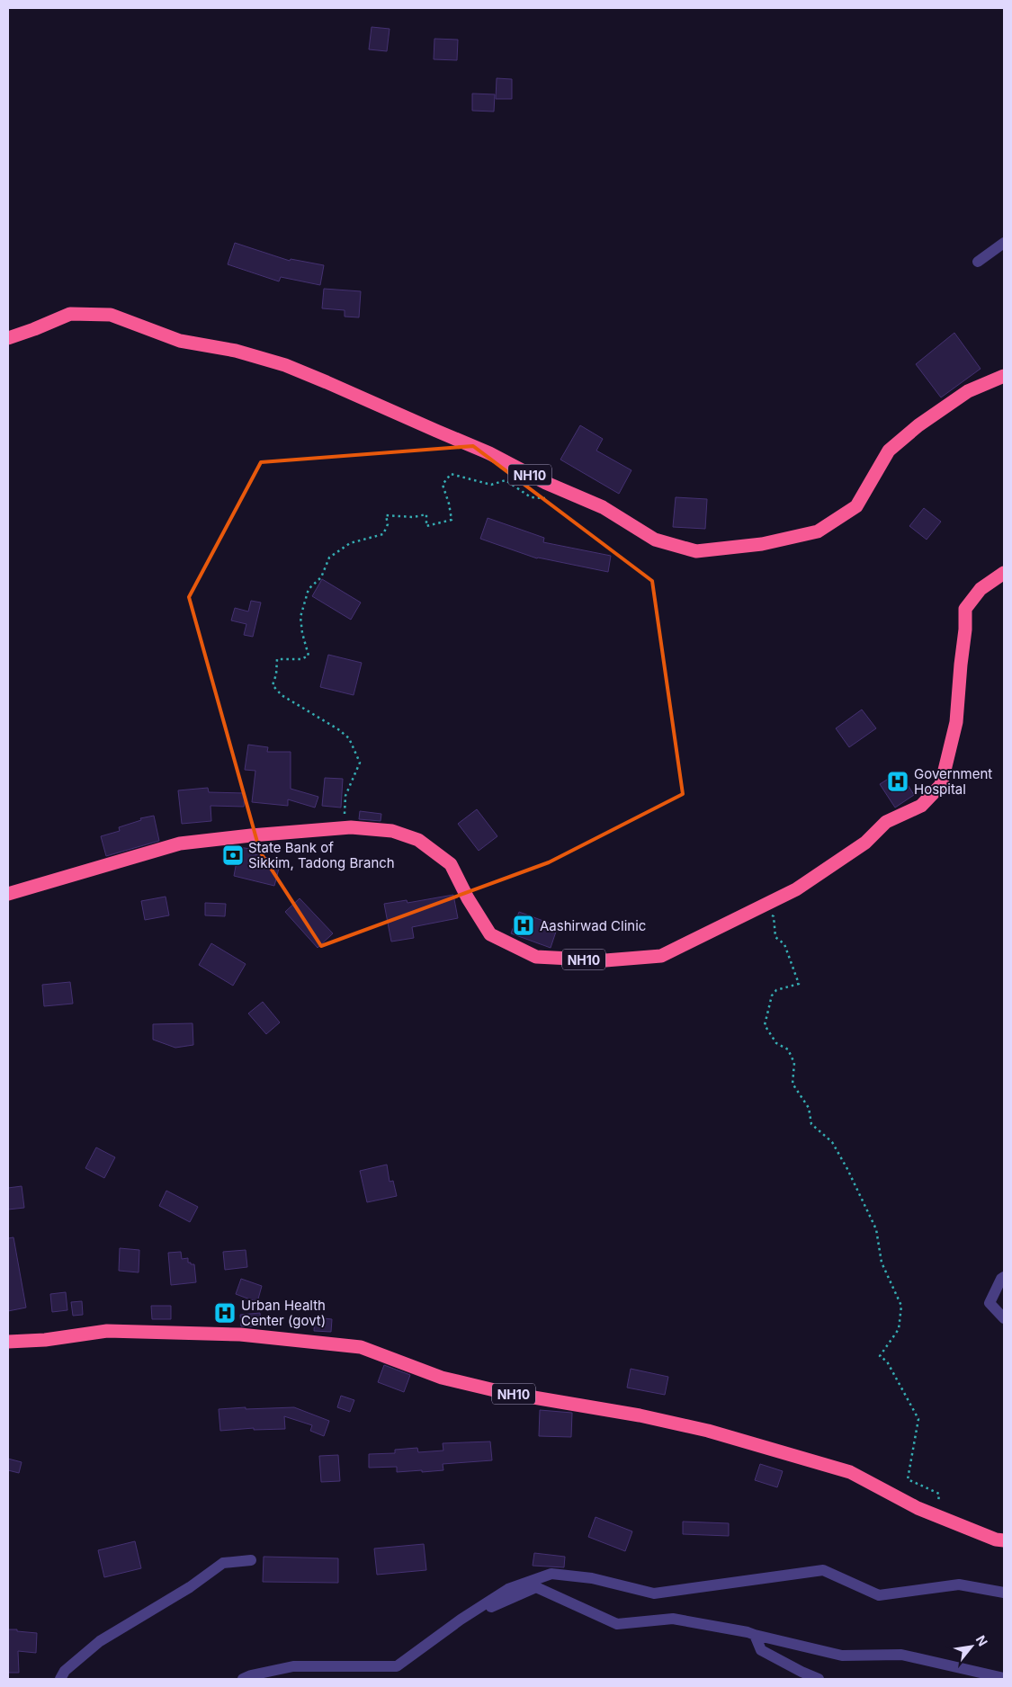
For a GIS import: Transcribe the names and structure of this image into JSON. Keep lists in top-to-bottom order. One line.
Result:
{"streets":{"highway":["NH10"]},"places":{"hospital":["Government Hospital","Aashirwad Clinic","Urban Health Center (govt)"],"bank":["State Bank of Sikkim, Tadong Branch"]},"north":"top right"}
